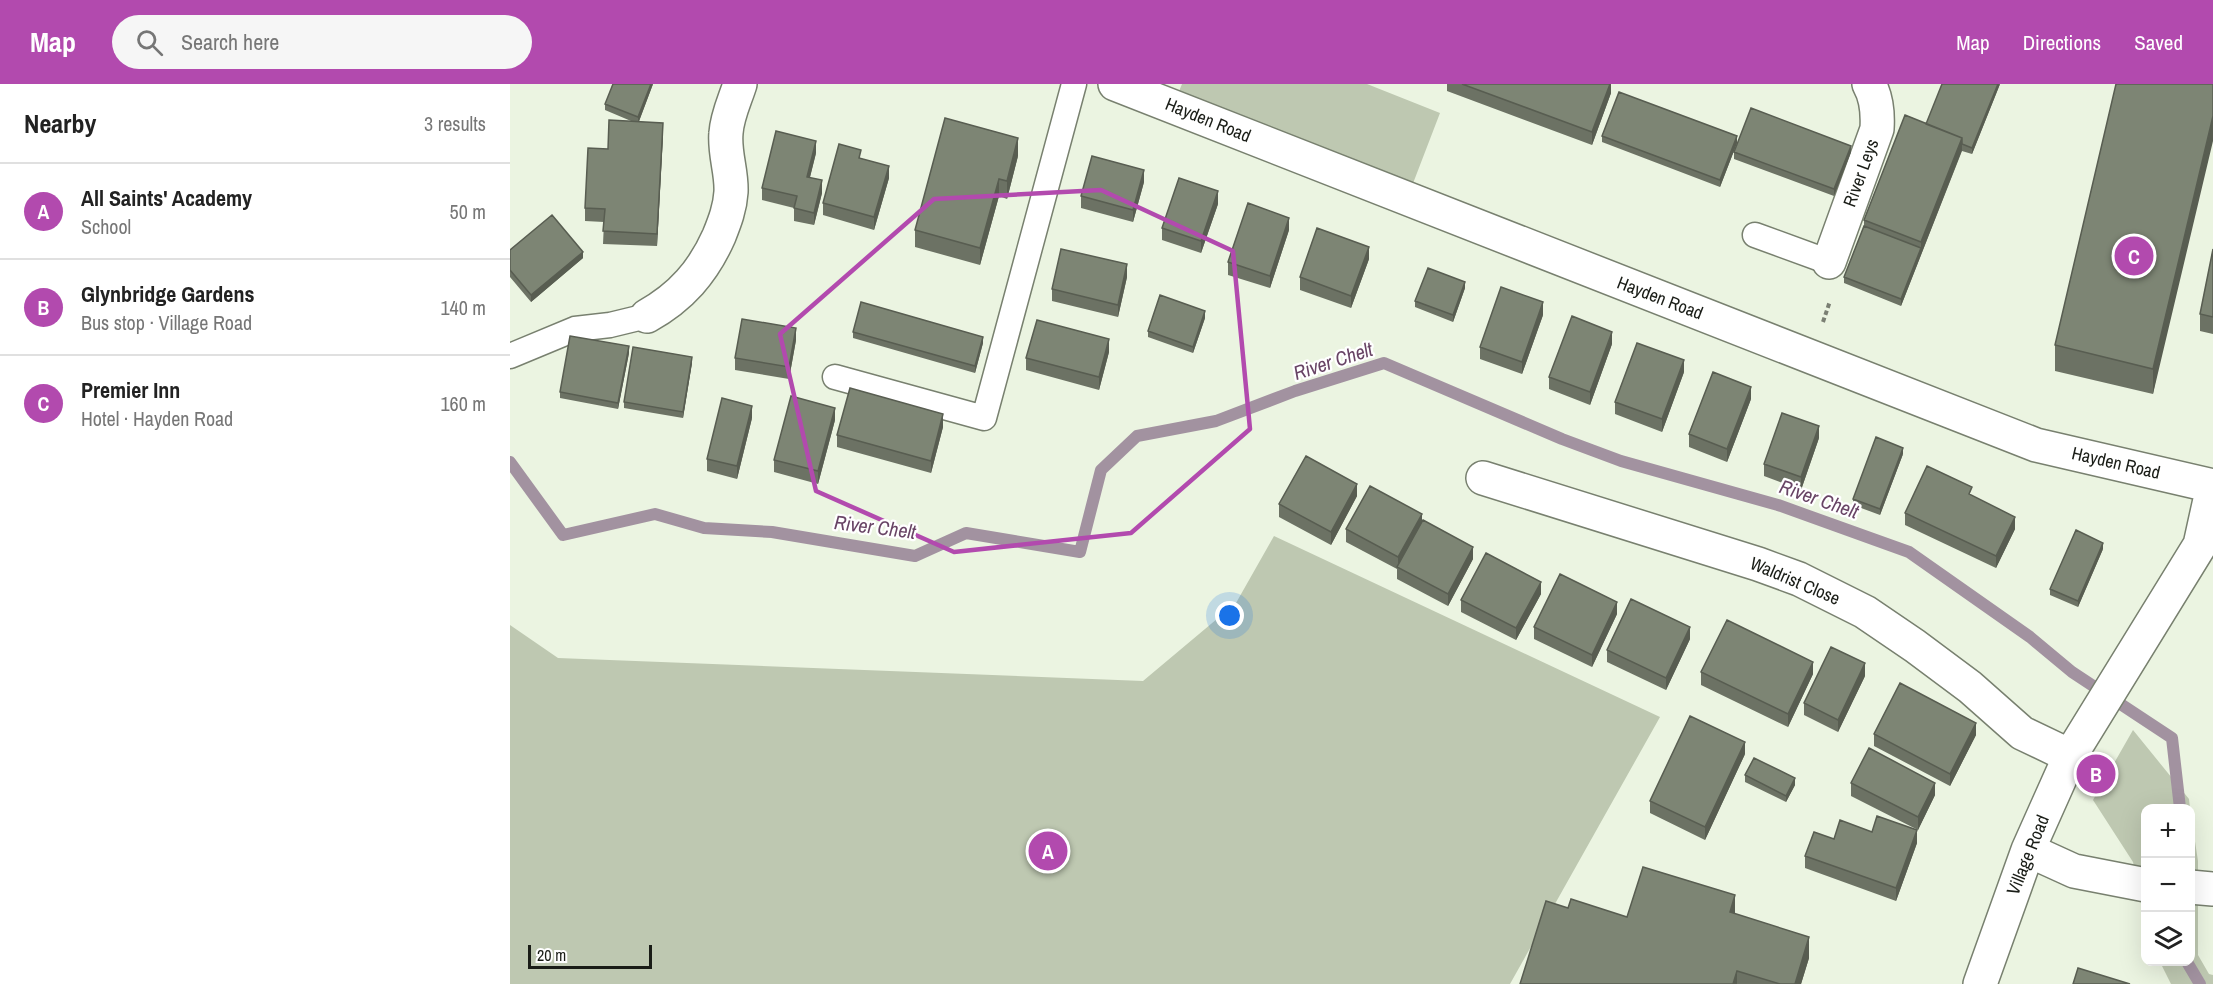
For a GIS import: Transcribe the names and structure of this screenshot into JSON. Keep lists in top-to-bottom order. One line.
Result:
{"streets":{"street":["Hayden Road","River Leys","Waldrist Close","Village Road"]},"crossings":[["Hayden Road","Village Road"],["Waldrist Close","Village Road"]],"water":["River Chelt"],"scale_bar":"20 m","page":{"header":"Map","search":"Search here","nav":["Map","Directions","Saved"],"heading":["Nearby","3 results"],"list":[{"mark":"A","name":"All Saints' Academy","note":"School","value":"50 m"},{"mark":"B","name":"Glynbridge Gardens","note":"Bus stop · Village Road","value":"140 m"},{"mark":"C","name":"Premier Inn","note":"Hotel · Hayden Road","value":"160 m"}],"pins":["C","B","A"],"map_buttons":["+","−"],"scale":"20 m"}}
